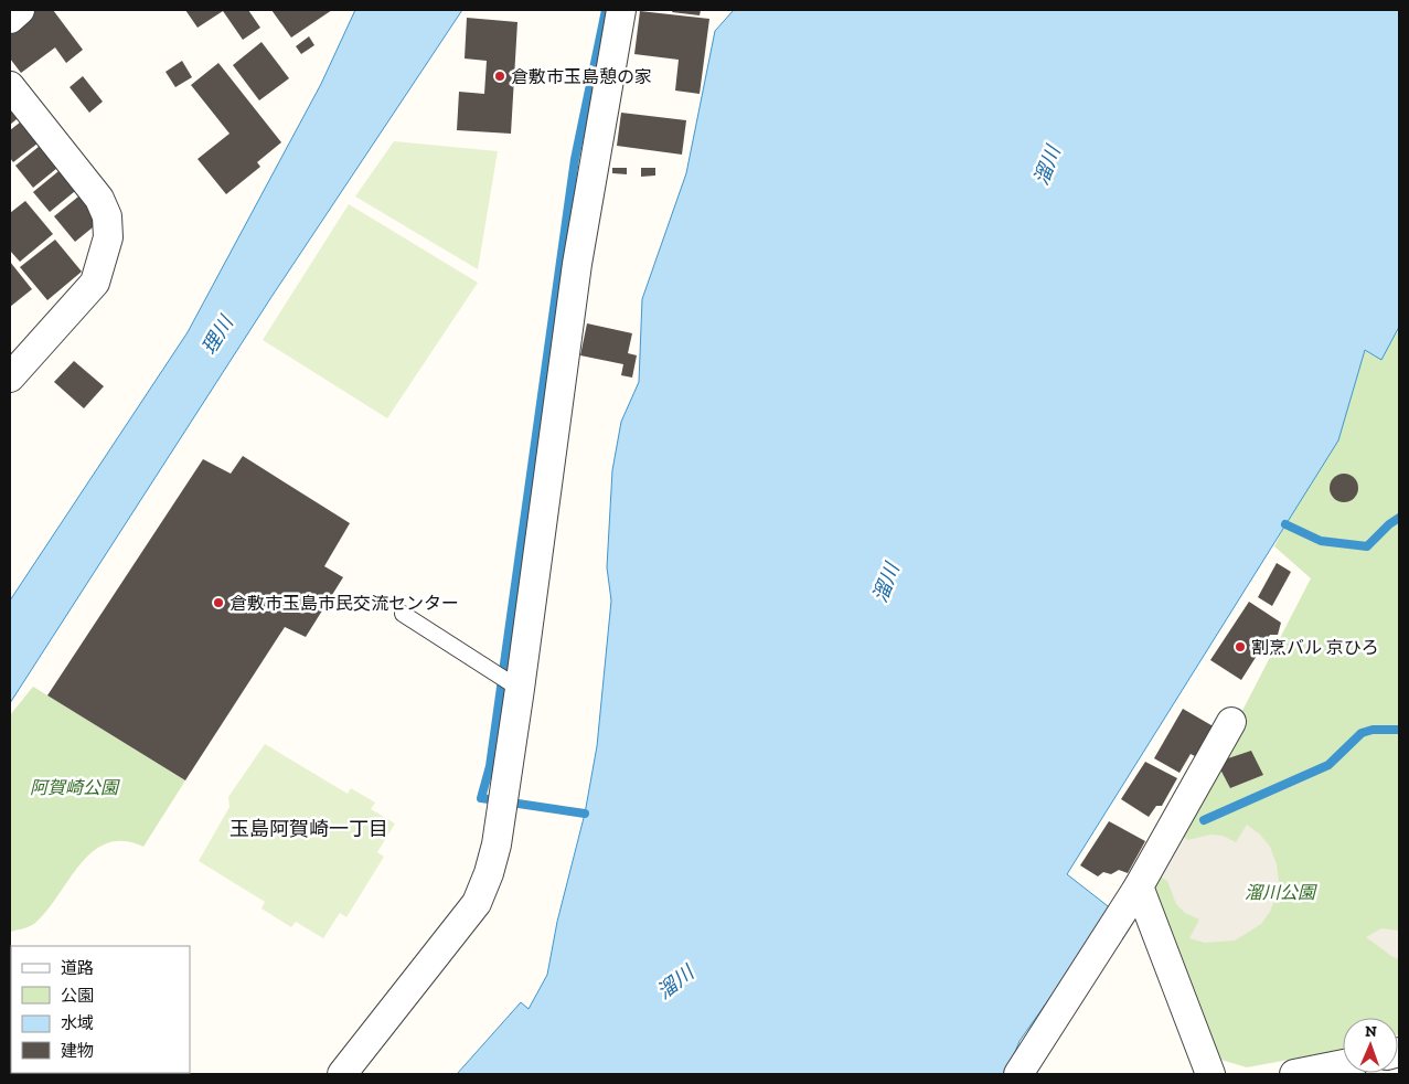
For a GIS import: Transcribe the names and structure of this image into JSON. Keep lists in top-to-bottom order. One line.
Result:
{"districts":["玉島阿賀崎一丁目"],"water":["溜川","理川"],"parks":["阿賀崎公園","溜川公園"],"places":["倉敷市玉島憩の家","倉敷市玉島市民交流センター","割烹バル 京ひろ"],"legend":["道路","公園","水域","建物"],"north":"top"}
